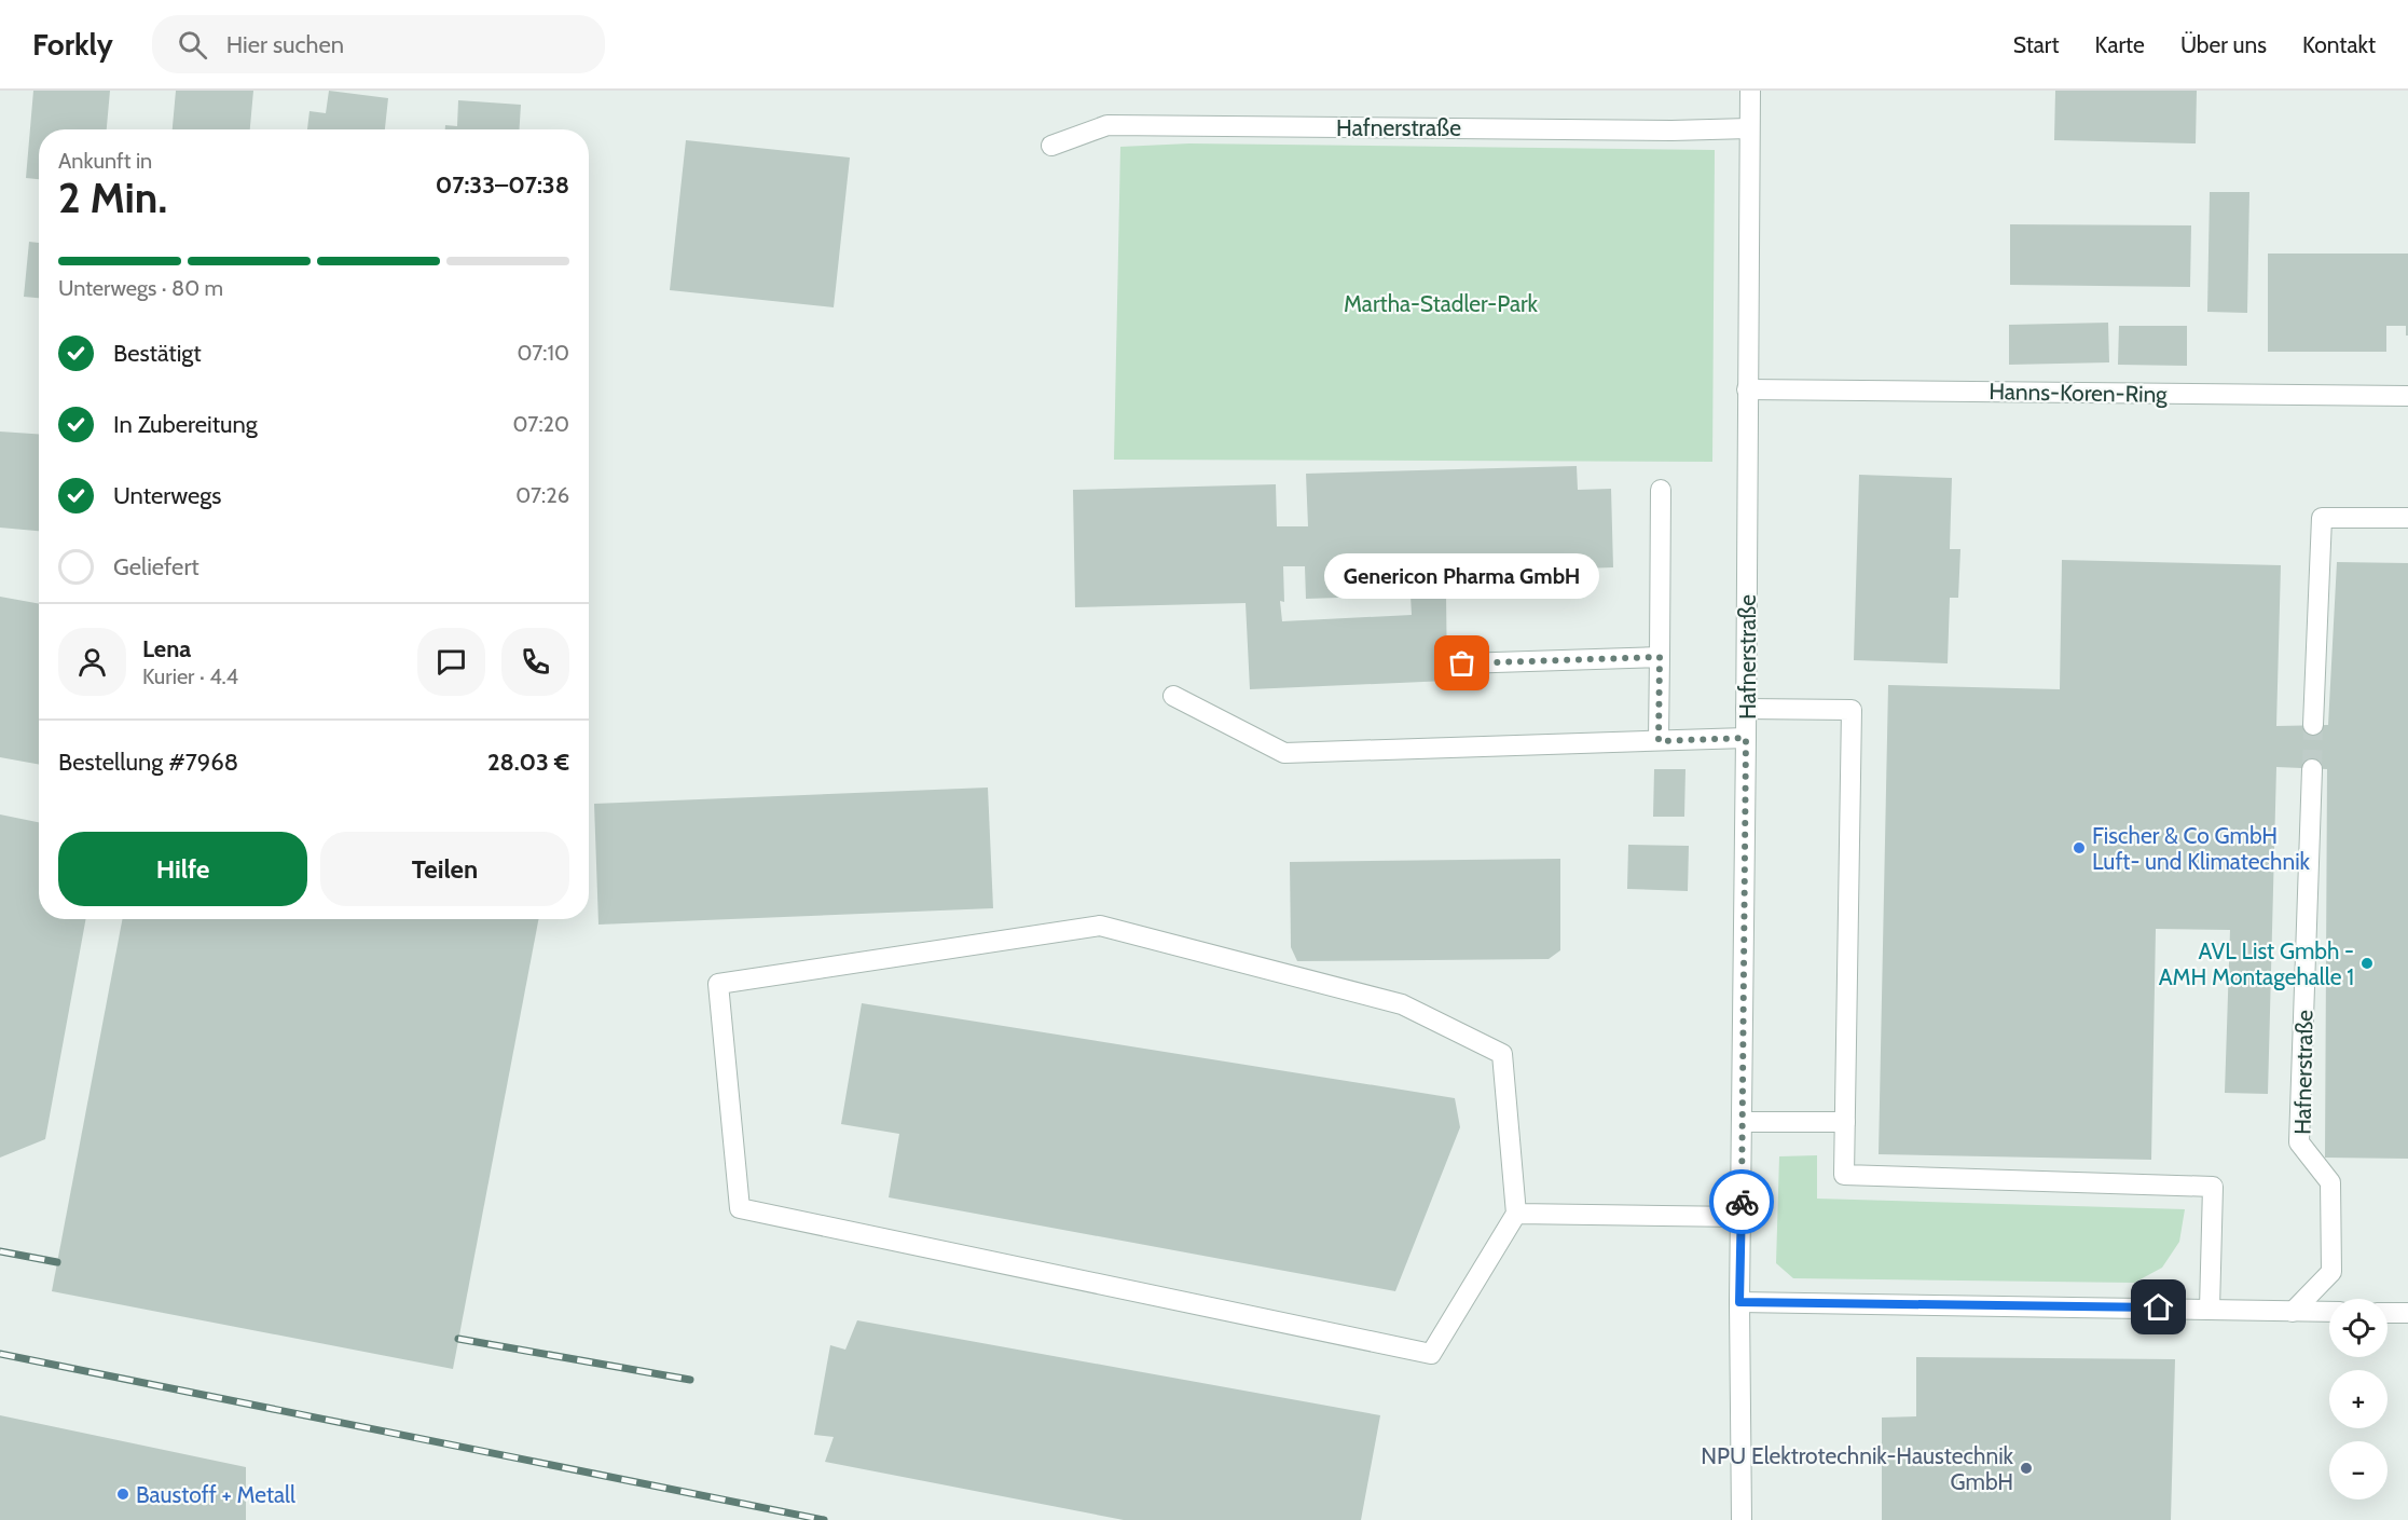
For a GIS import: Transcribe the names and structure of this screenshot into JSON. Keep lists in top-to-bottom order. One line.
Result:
{"streets":{"street":["Hafnerstraße","Hanns-Koren-Ring"]},"crossings":[["Hafnerstraße","Hanns-Koren-Ring"]],"parks":["Martha-Stadler-Park"],"places":["Genericon Pharma GmbH","Fischer & Co GmbH Luft- und Klimatechnik","AVL List Gmbh - AMH Montagehalle 1","NPU Elektrotechnik-Haustechnik GmbH","Baustoff + Metall"],"page":{"header":"Forkly","search":"Hier suchen","nav":["Start","Karte","Über uns","Kontakt"],"heading":["2 Min.","Ankunft in","07:33–07:38"],"panel":["Lena","Kurier · 4.4","Bestellung #7968","28.03 €"],"bar":"Unterwegs · 80 m","list":[["Bestätigt","07:10"],["In Zubereitung","07:20"],["Unterwegs","07:26"],"Geliefert"],"bubble":"Genericon Pharma GmbH","buttons":["Hilfe","Teilen"],"map_buttons":["+","−"]}}
